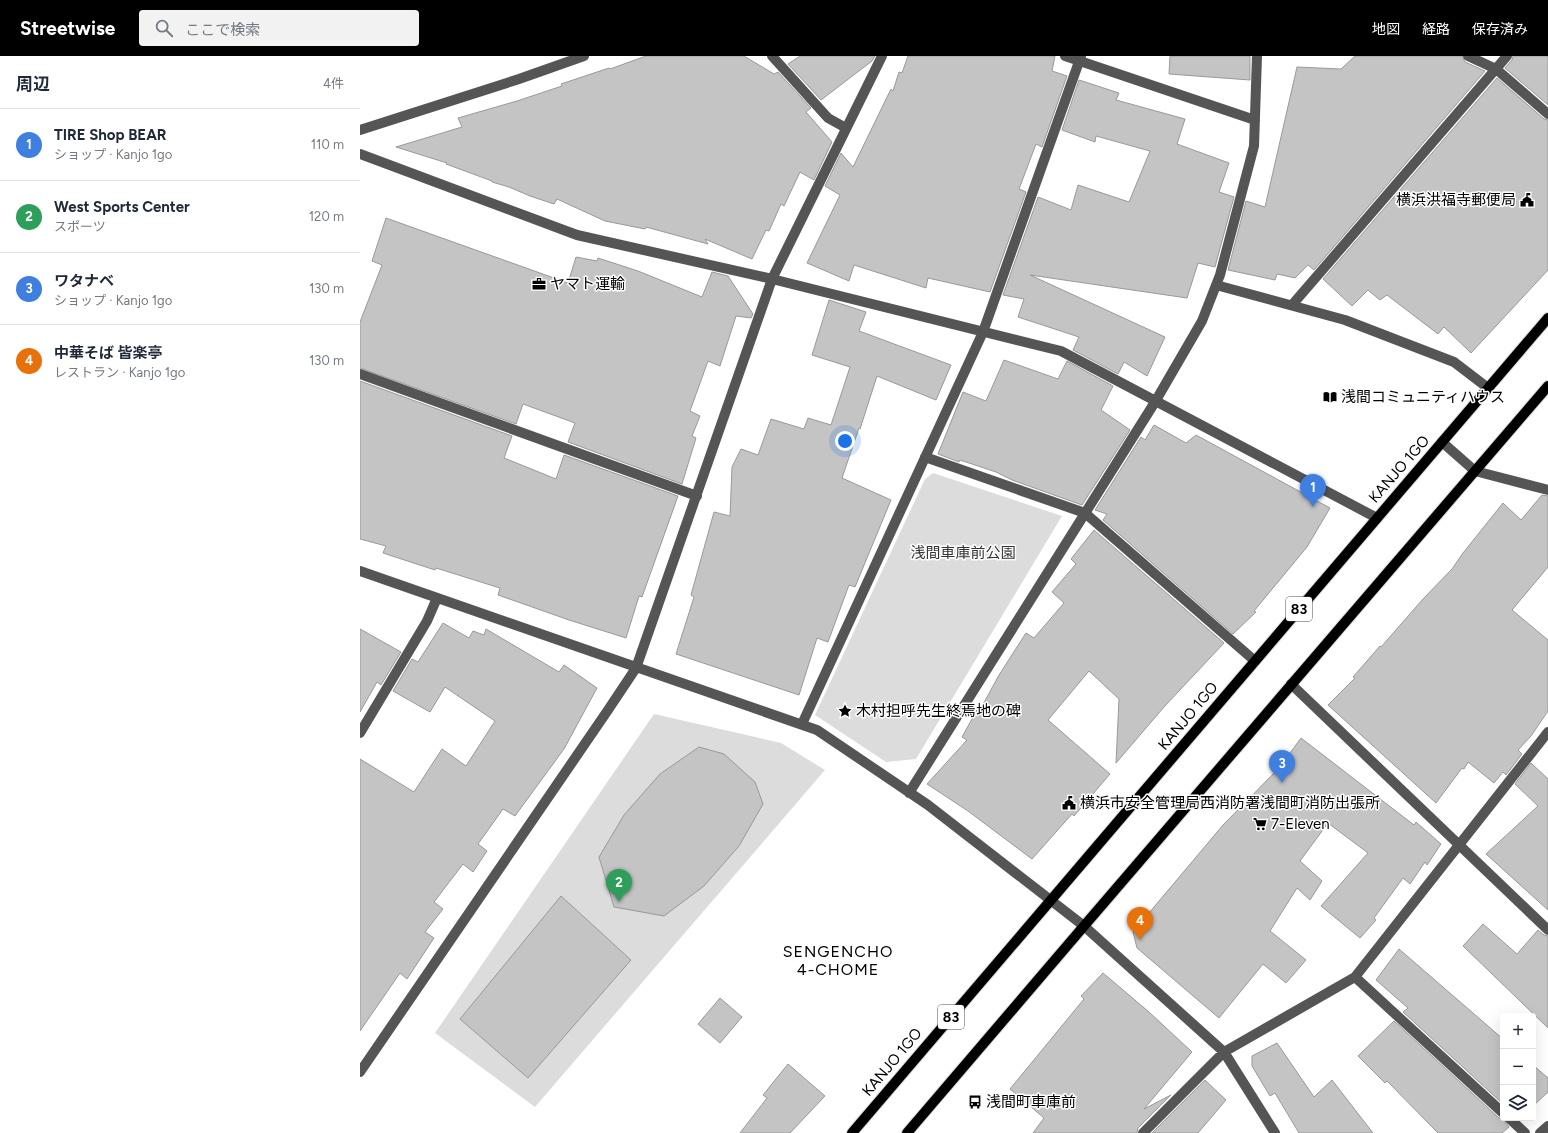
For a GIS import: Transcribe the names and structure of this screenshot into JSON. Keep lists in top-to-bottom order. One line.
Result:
{"streets":{"main road":["KANJO 1GO","83"]},"districts":["SENGENCHO 4-CHOME"],"parks":["浅間車庫前公園"],"places":{"public building":["横浜洪福寺郵便局","横浜市安全管理局西消防署浅間町消防出張所"],"office":["ヤマト運輸"],"library":["浅間コミュニティハウス"],"place":["木村担呼先生終焉地の碑"],"supermarket":["7-Eleven"],"bus stop":["浅間町車庫前"]},"page":{"header":"Streetwise","search":"ここで検索","nav":["地図","経路","保存済み"],"heading":["周辺","4件"],"list":[{"mark":"1","name":"TIRE Shop BEAR","note":"ショップ · Kanjo 1go","value":"110 m"},{"mark":"2","name":"West Sports Center","note":"スポーツ","value":"120 m"},{"mark":"3","name":"ワタナベ","note":"ショップ · Kanjo 1go","value":"130 m"},{"mark":"4","name":"中華そば 皆楽亭","note":"レストラン · Kanjo 1go","value":"130 m"}],"pins":["1","3","2","4"],"map_buttons":["+","−"]}}
